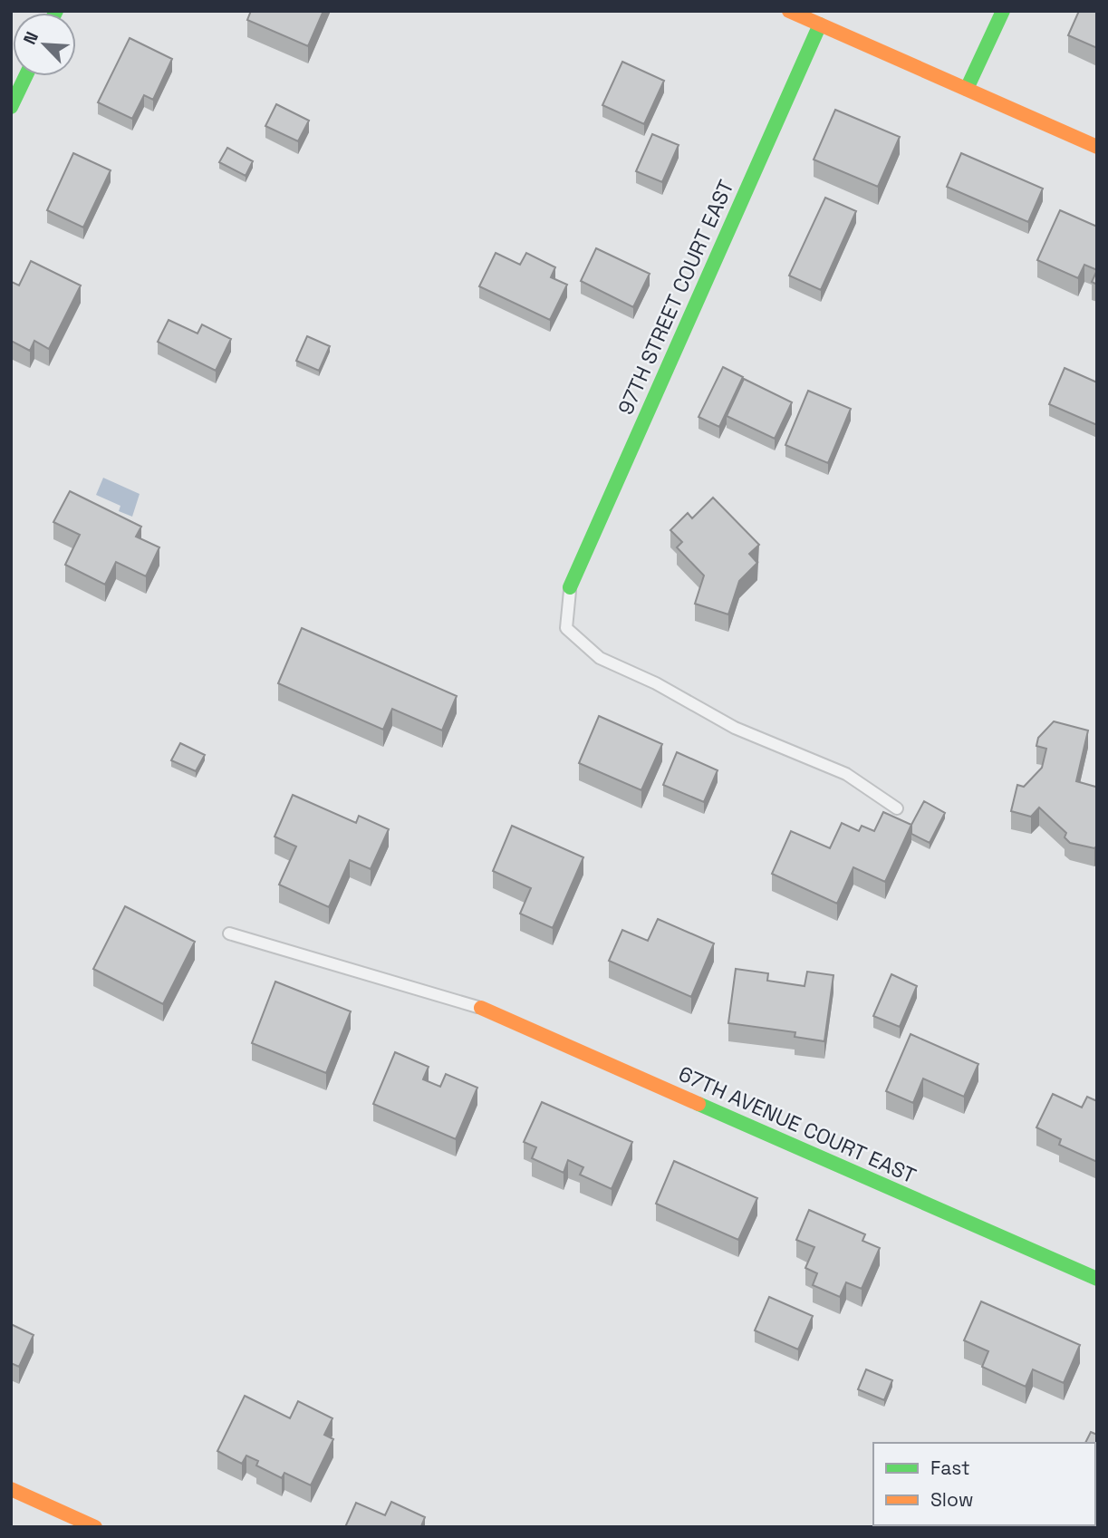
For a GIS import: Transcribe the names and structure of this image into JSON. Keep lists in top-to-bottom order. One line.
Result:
{"streets":{"street":["97TH STREET COURT EAST","67TH AVENUE COURT EAST"]},"legend":["Fast","Slow"],"north":"top left"}
